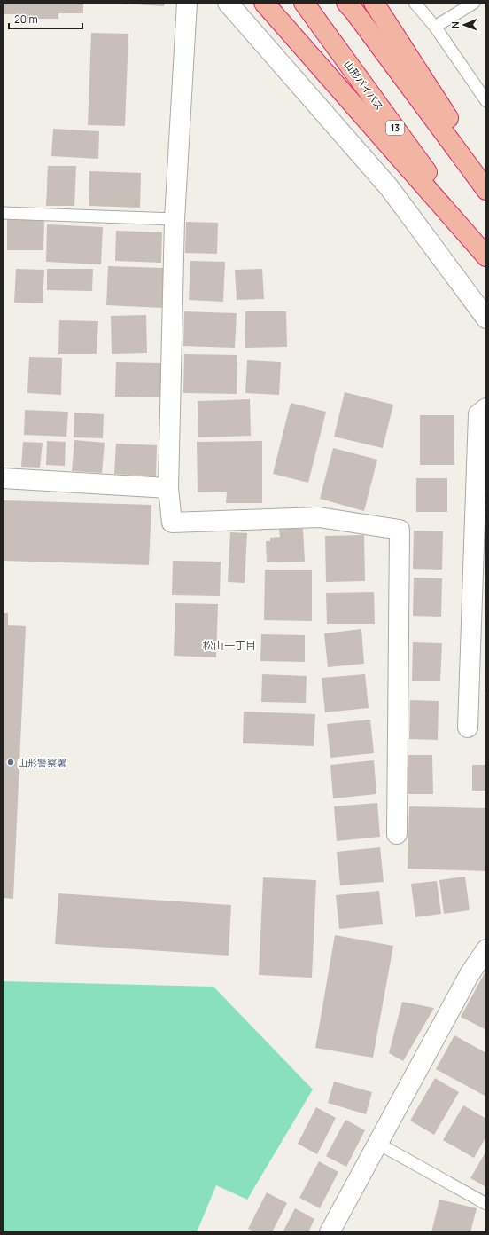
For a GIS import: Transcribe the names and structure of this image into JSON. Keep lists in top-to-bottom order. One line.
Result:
{"streets":{"highway":["山形バイパス","13"]},"districts":["松山一丁目"],"places":["山形警察署"],"scale_bar":"20 m","north":"left"}
